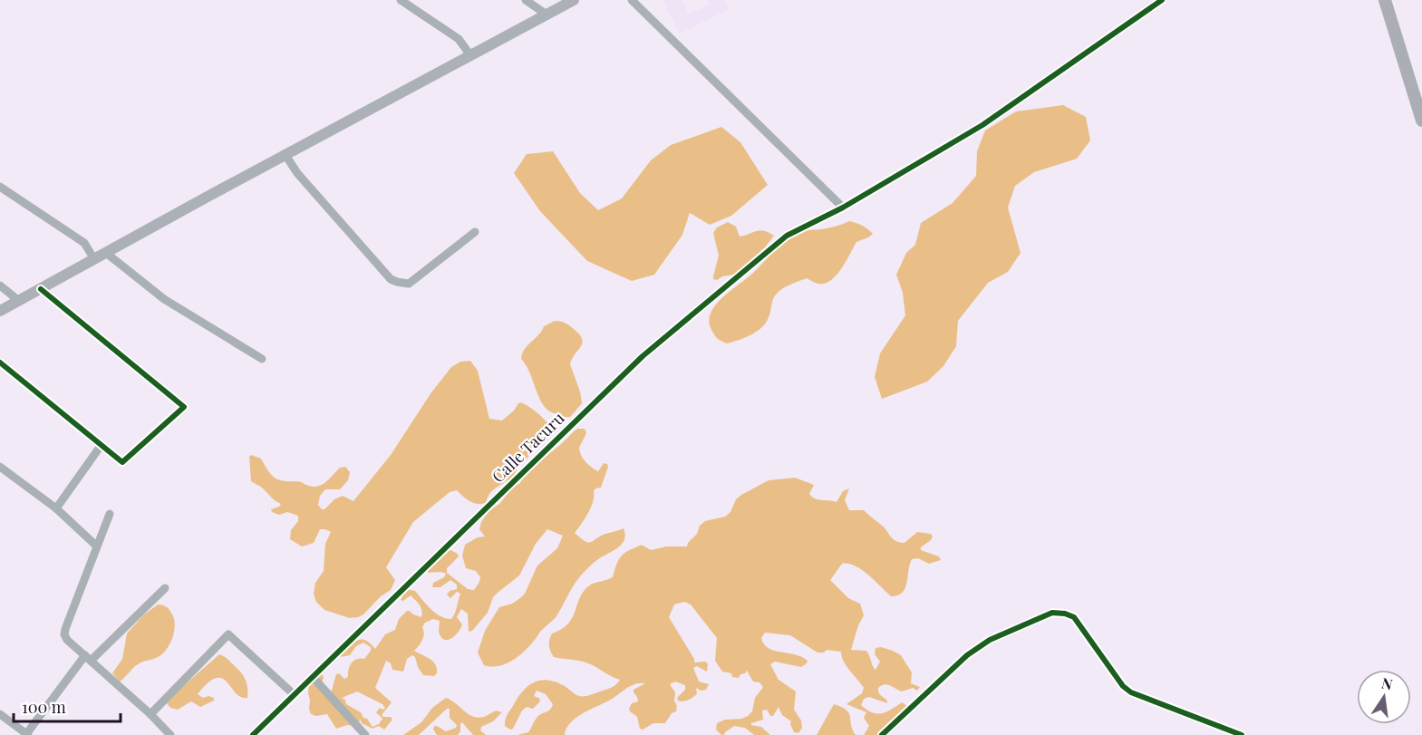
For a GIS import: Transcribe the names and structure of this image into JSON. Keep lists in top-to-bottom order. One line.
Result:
{"streets":{"street":["Calle Tacuru"]},"scale_bar":"100 m","north":"top"}
